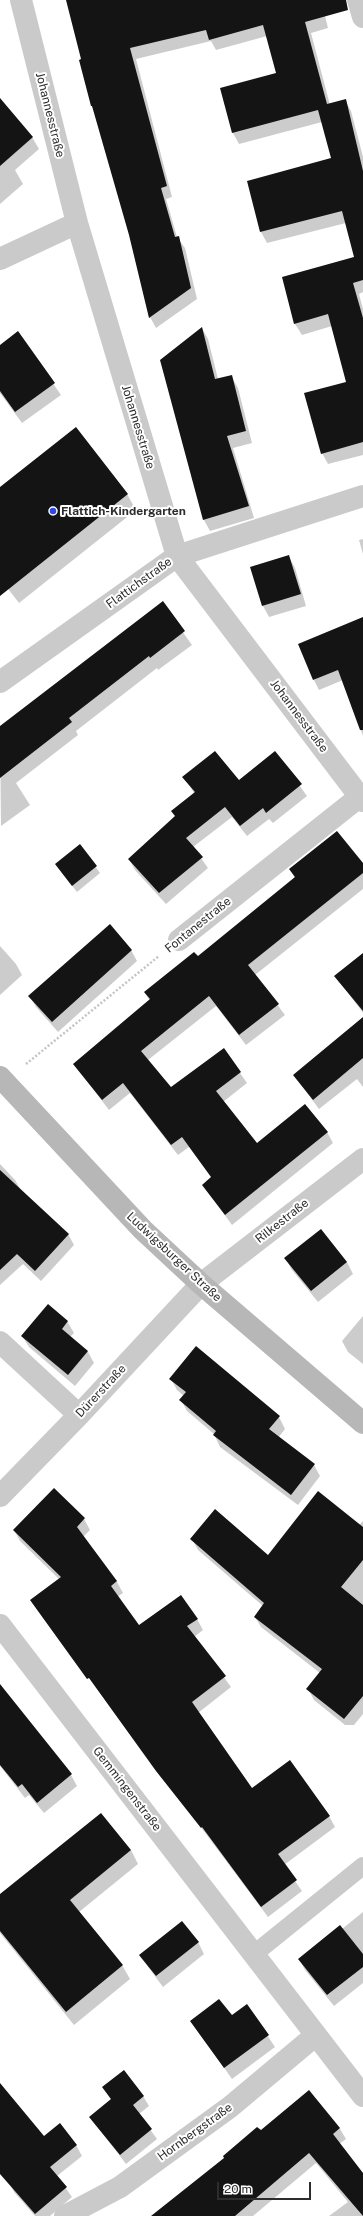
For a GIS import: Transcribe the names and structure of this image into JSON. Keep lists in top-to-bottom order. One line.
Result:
{"streets":{"main road":["Ludwigsburger Straße"],"street":["Johannesstraße","Flattichstraße","Fontanestraße","Rilkestraße","Dürerstraße","Gemmingenstraße","Hornbergstraße"]},"crossings":[["Johannesstraße","Flattichstraße"],["Johannesstraße","Fontanestraße"],["Rilkestraße","Ludwigsburger Straße"],["Rilkestraße","Dürerstraße"],["Ludwigsburger Straße","Dürerstraße"],["Gemmingenstraße","Hornbergstraße"]],"places":["Flattich-Kindergarten"],"scale_bar":"20 m"}
